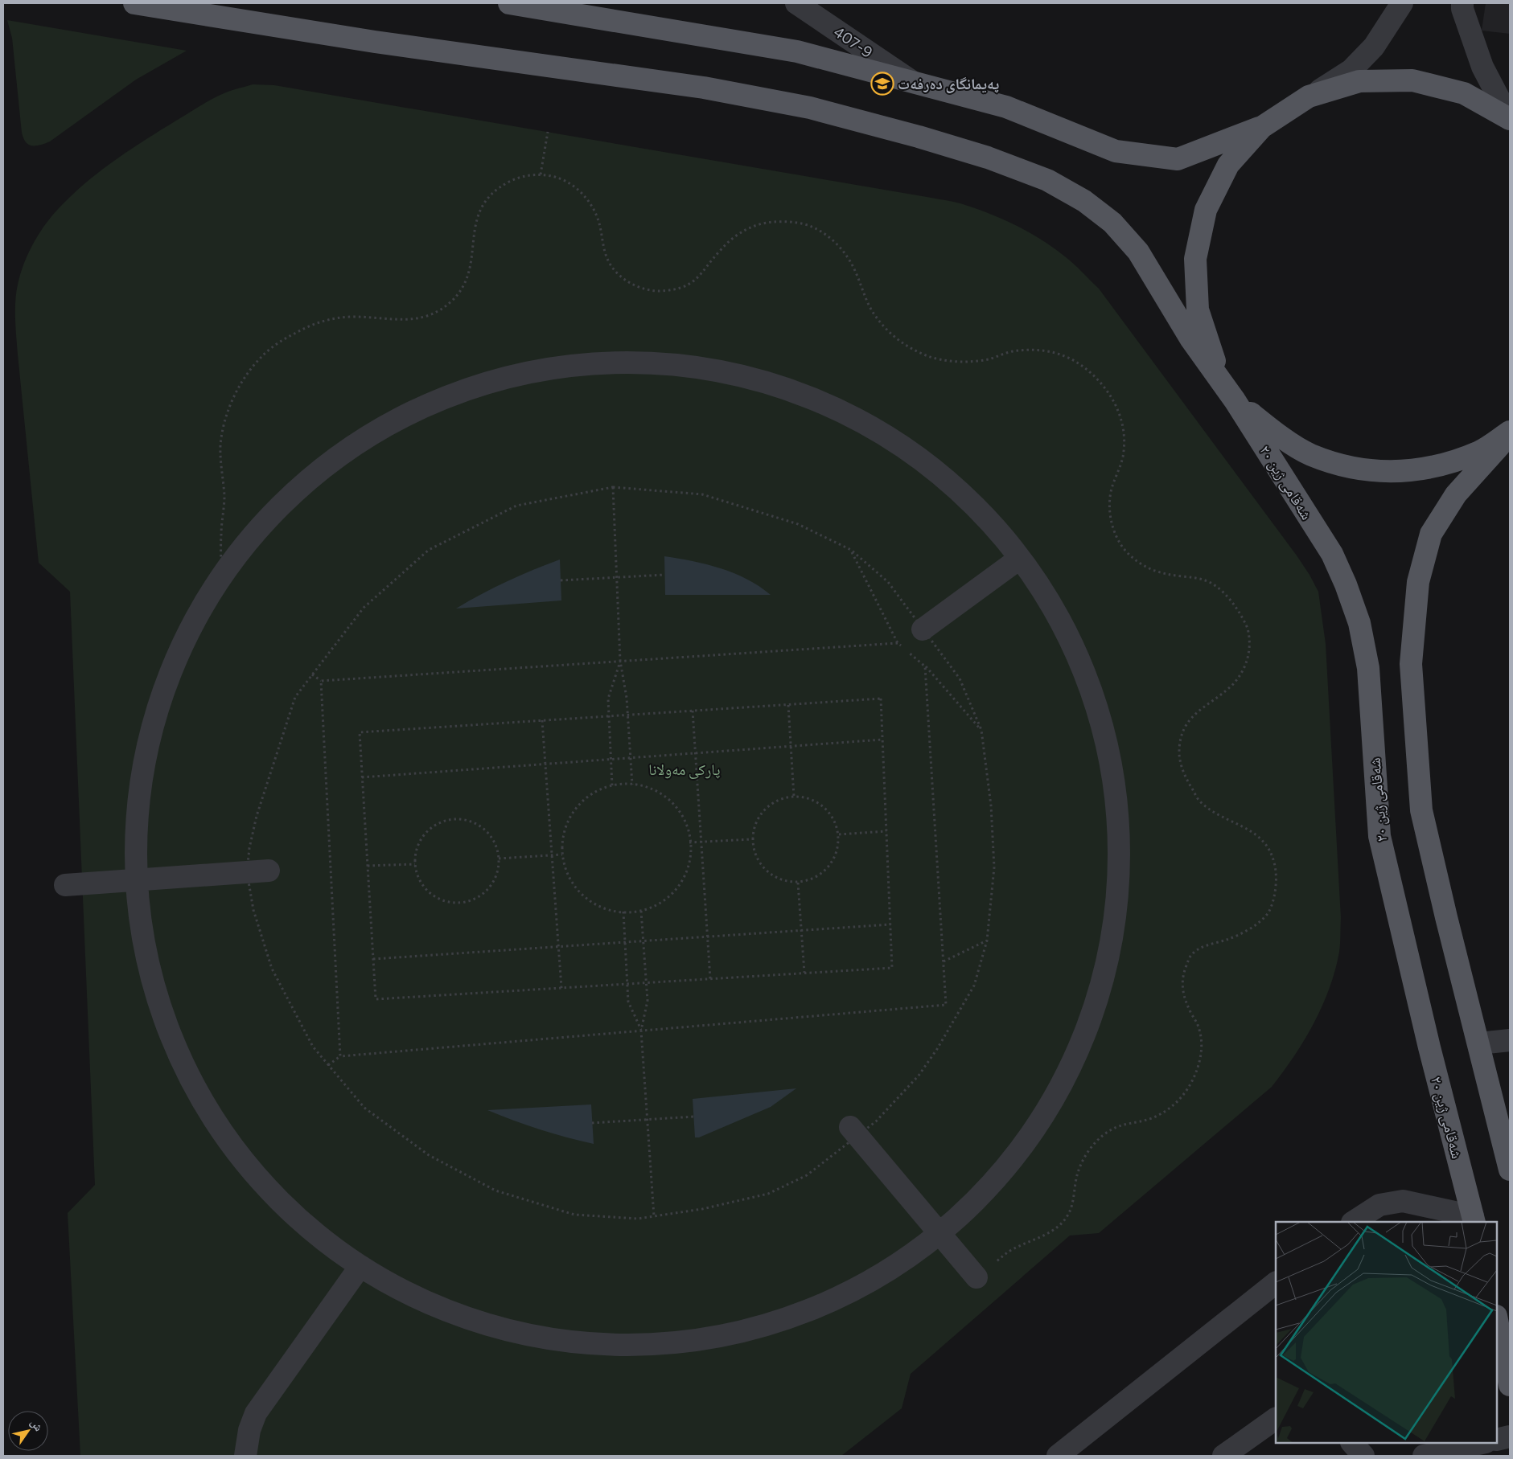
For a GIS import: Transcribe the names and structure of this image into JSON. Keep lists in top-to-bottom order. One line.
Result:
{"streets":{"main road":["شەقامی ژین ٢٠"],"street":["407-9"]},"parks":["پارکی مەولانا"],"places":{"school or university":["پەیمانگای دەرفەت"]},"north":"top right"}
